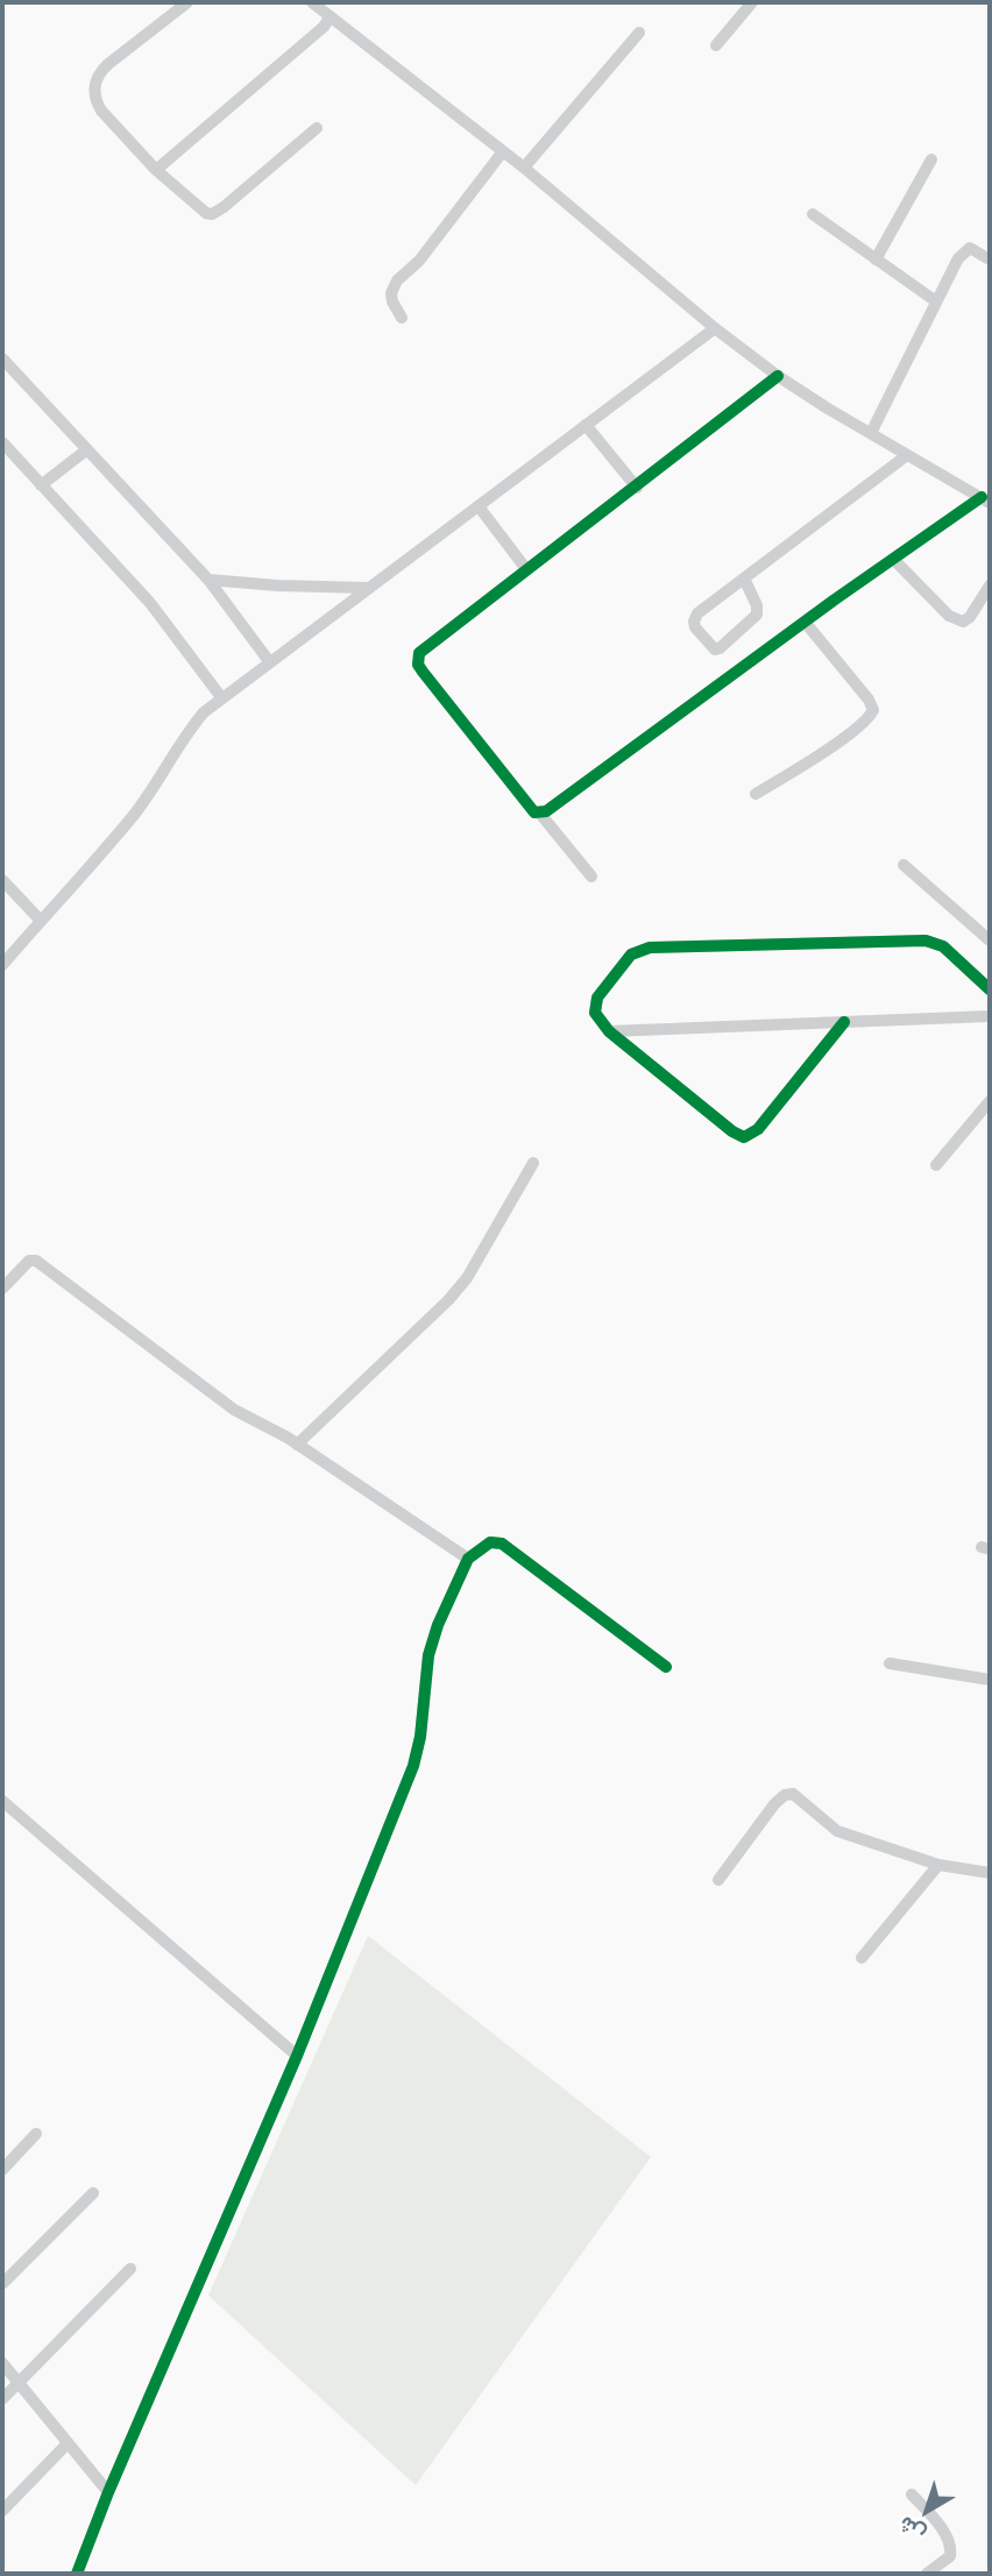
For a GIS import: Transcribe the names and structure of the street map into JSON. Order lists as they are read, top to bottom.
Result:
{
  "north": "bottom left"
}
